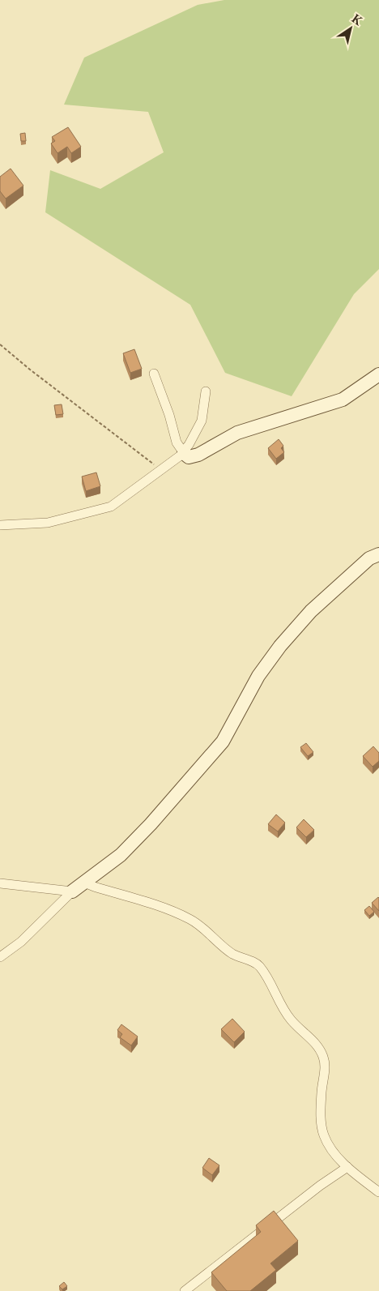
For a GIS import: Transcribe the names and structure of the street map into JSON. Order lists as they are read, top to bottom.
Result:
{
  "north": "top right"
}
